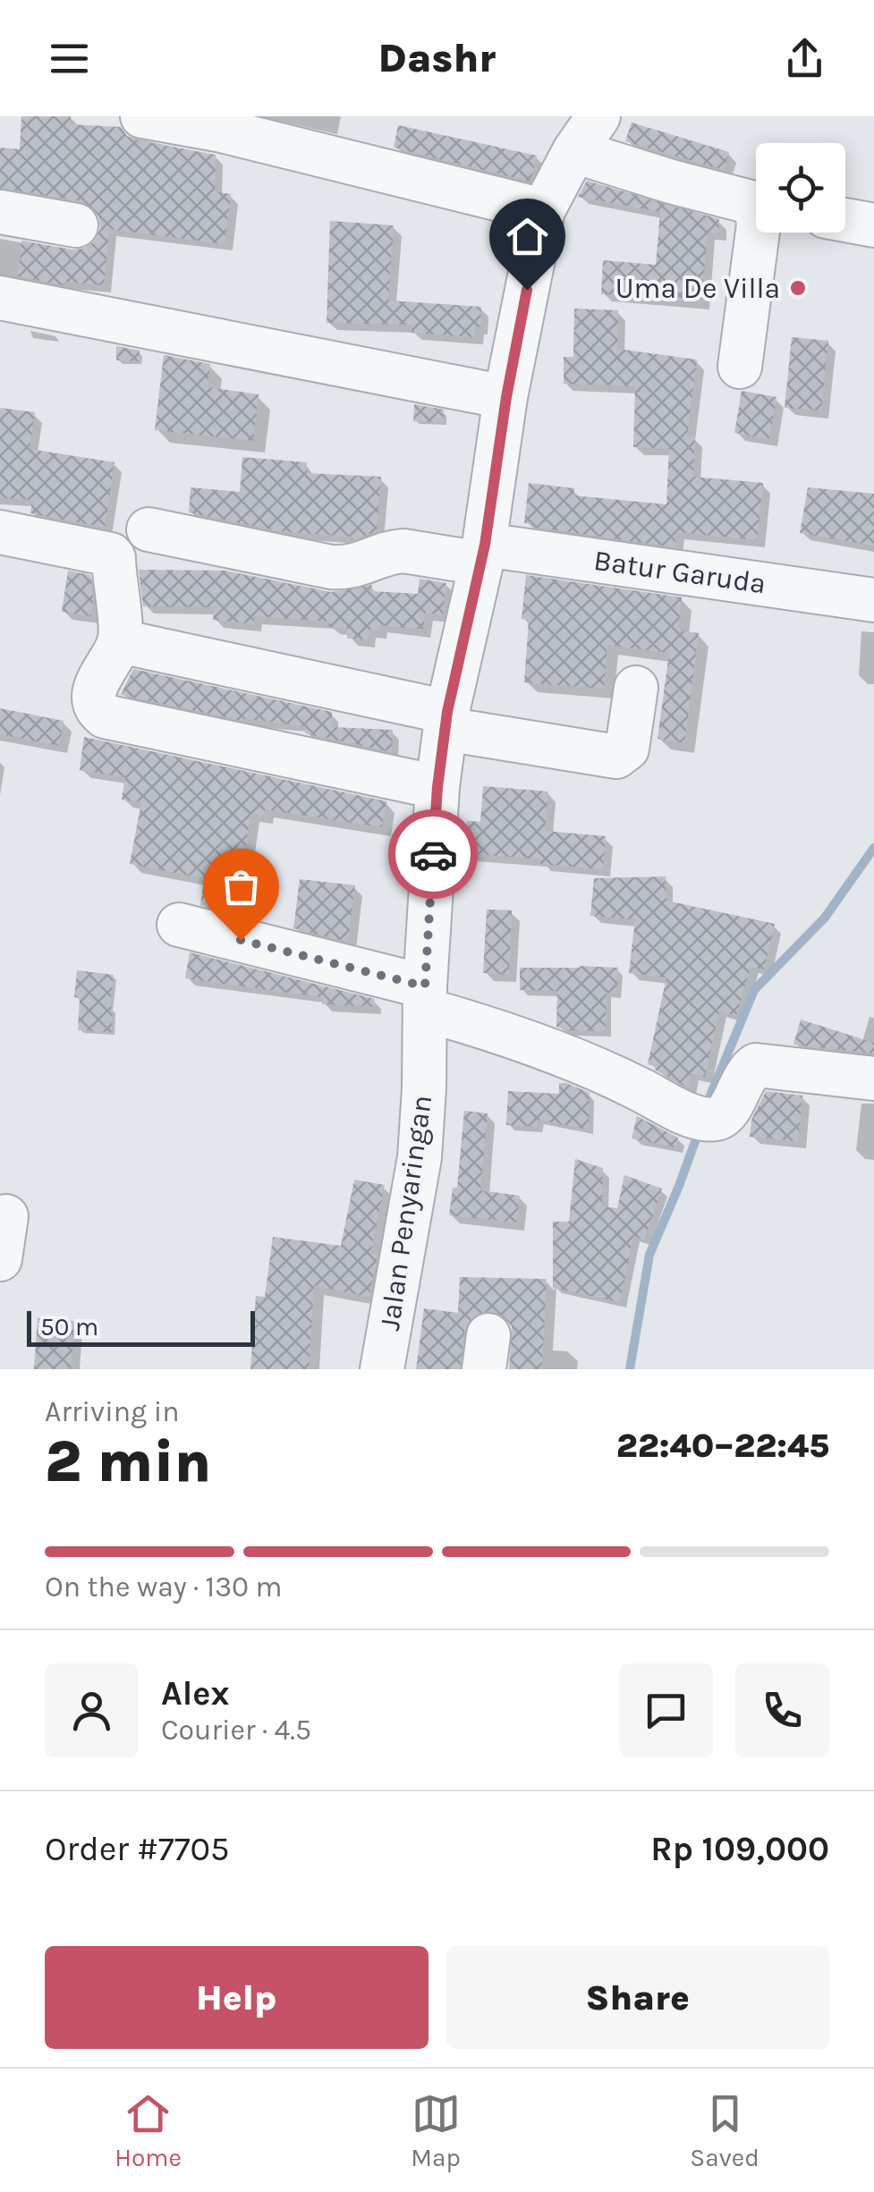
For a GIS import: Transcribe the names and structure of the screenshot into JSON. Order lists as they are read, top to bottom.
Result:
{
  "streets": {
    "street": ["Batur Garuda", "Jalan Penyaringan"]
  },
  "crossings": [
    ["Batur Garuda", "Jalan Penyaringan"]
  ],
  "places": ["Uma De Villa"],
  "scale_bar": "50 m",
  "page": {
    "header": "Dashr",
    "scale": "50 m",
    "heading": ["2 min", "Arriving in", "22:40–22:45"],
    "panel": [
      "Alex",
      "Courier · 4.5",
      "Order #7705",
      "Rp 109,000"
    ],
    "bar": "On the way · 130 m",
    "buttons": ["Help", "Share"],
    "tabs": ["Home", "Map", "Saved"]
  }
}
